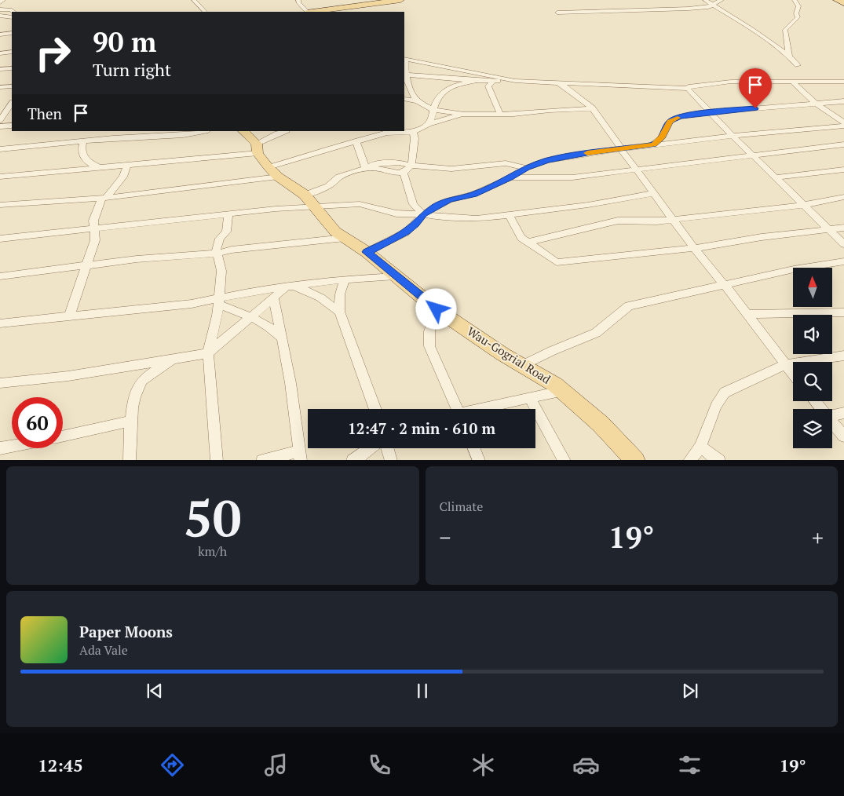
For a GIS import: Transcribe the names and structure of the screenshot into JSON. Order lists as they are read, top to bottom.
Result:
{
  "streets": {
    "main road": ["Wau-Gogrial Road"]
  },
  "north": "top",
  "page": {
    "turn": ["90 m", "Turn right"],
    "then": "Then",
    "limit": "60",
    "trip": "12:47 · 2 min · 610 m",
    "tile": [
      ["50", "km/h"],
      "Climate"
    ],
    "heat": ["−", "19°", "+"],
    "song": ["Paper Moons", "Ada Vale"],
    "tabs": ["12:45", "19°"]
  }
}
